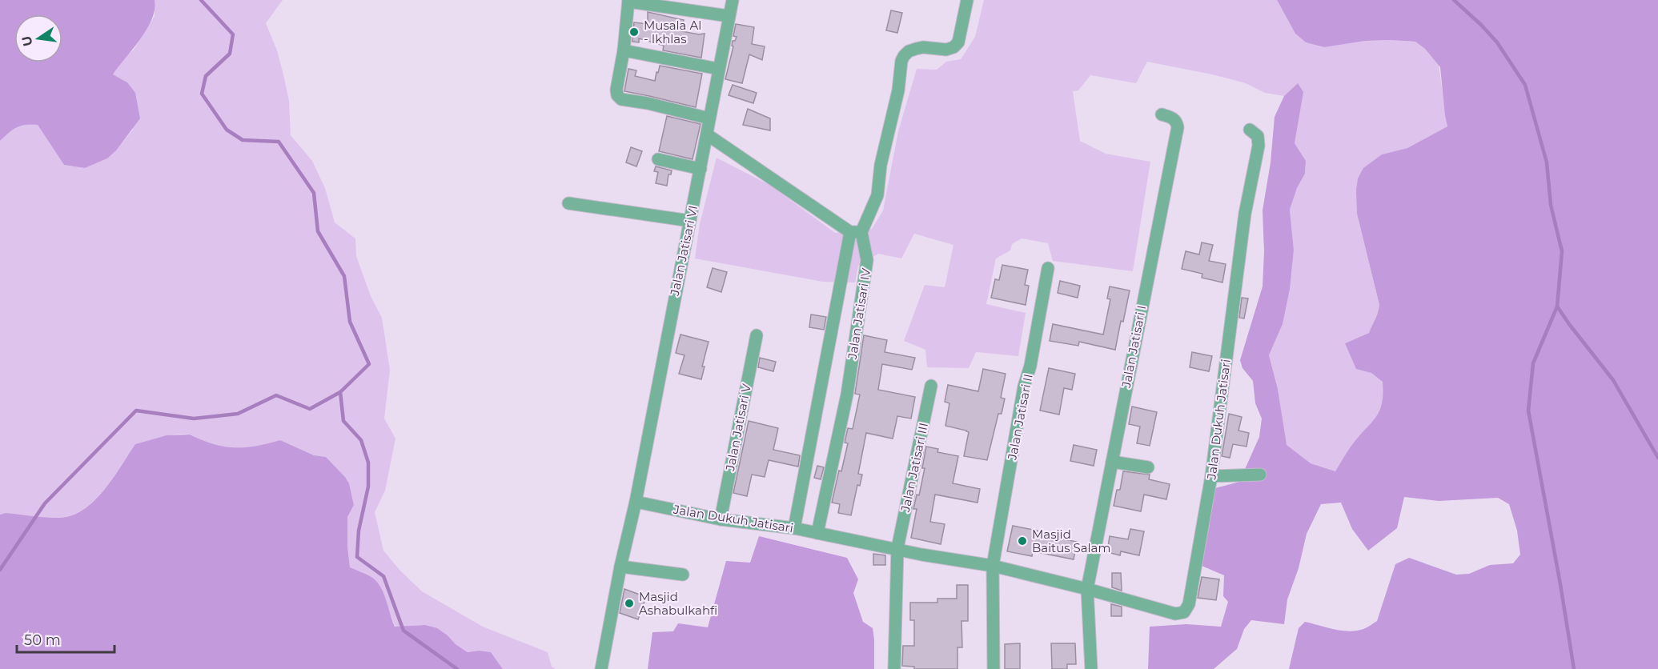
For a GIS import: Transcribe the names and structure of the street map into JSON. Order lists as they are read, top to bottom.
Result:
{
  "streets": {
    "street": [
      "Jalan Jatisari VI",
      "Jalan Jatisari IV",
      "Jalan Jatisari I",
      "Jalan Jatisari II",
      "Jalan Dukuh Jatisari",
      "Jalan Jatisari V",
      "Jalan Jatisari III"
    ]
  },
  "crossings": [
    ["Jalan Jatisari VI", "Jalan Dukuh Jatisari"],
    ["Jalan Jatisari IV", "Jalan Dukuh Jatisari"],
    ["Jalan Jatisari I", "Jalan Dukuh Jatisari"],
    ["Jalan Jatisari II", "Jalan Dukuh Jatisari"],
    ["Jalan Dukuh Jatisari", "Jalan Jatisari V"],
    ["Jalan Dukuh Jatisari", "Jalan Jatisari III"]
  ],
  "places": ["Musala Al - Ikhlas", "Masjid Baitus Salam", "Masjid Ashabulkahfi"],
  "scale_bar": "50 m",
  "north": "left"
}
